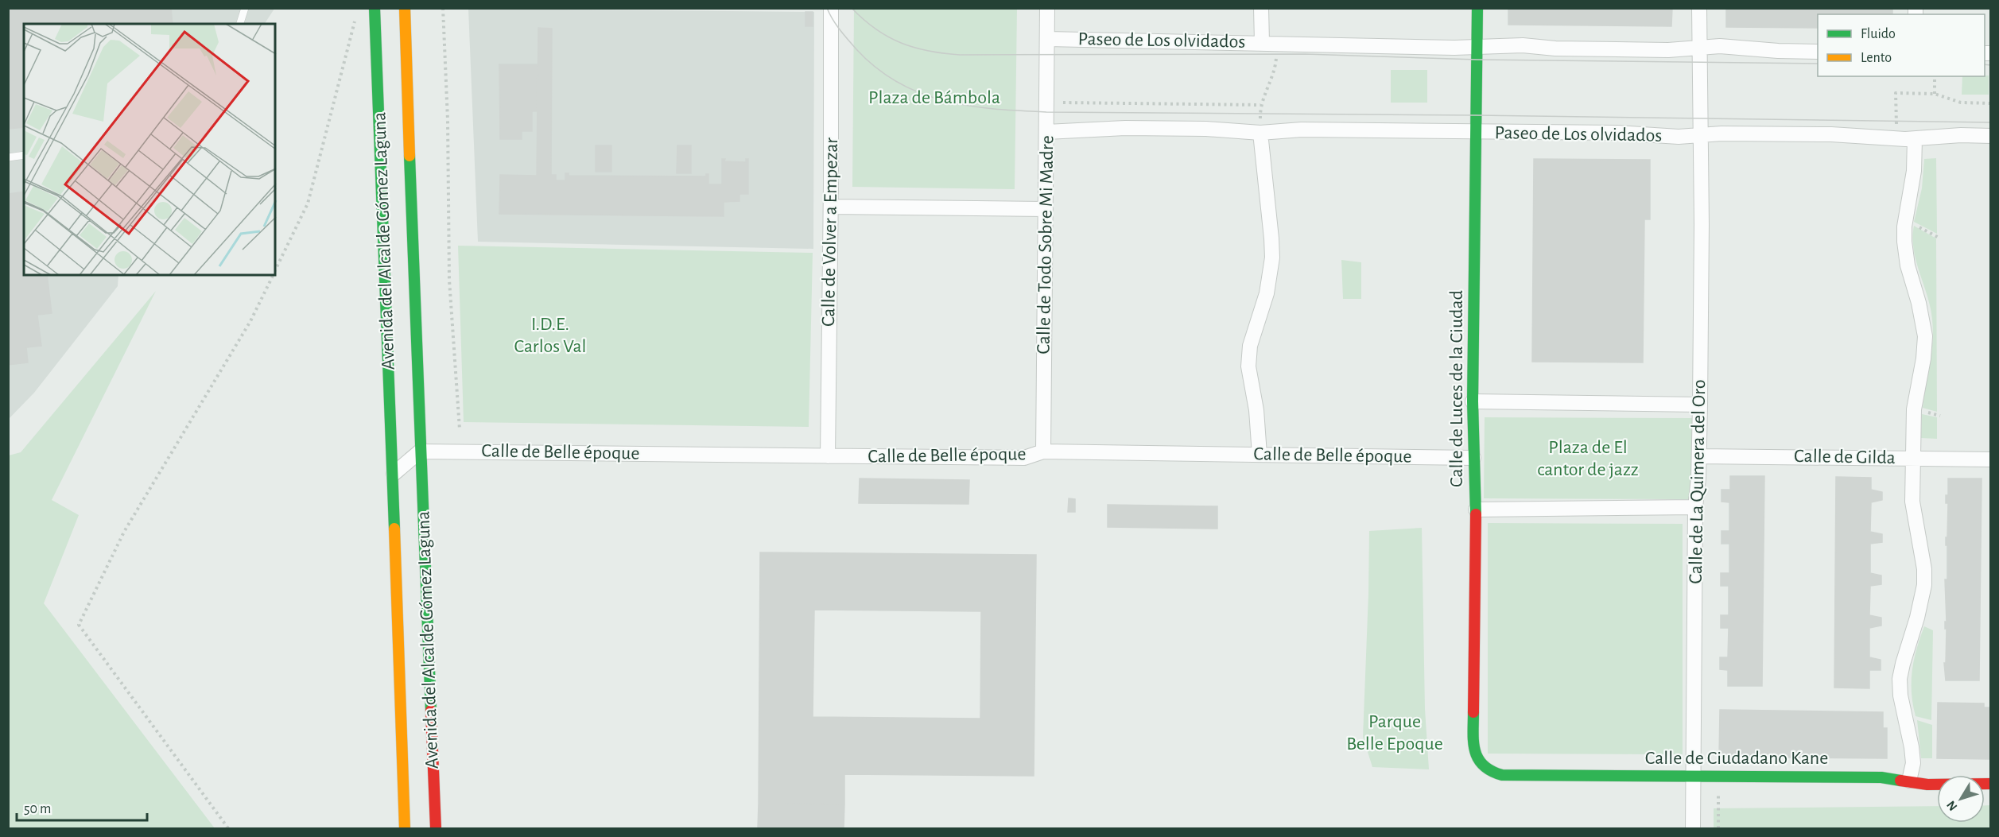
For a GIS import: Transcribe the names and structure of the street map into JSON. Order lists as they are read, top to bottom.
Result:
{
  "streets": {
    "main road": ["Avenida del Alcalde Gómez Laguna", "Calle de Luces de la Ciudad", "Calle de Ciudadano Kane"],
    "street": [
      "Paseo de Los olvidados",
      "Calle de Volver a Empezar",
      "Calle de Todo Sobre Mi Madre",
      "Calle de Belle époque",
      "Calle de Gilda",
      "Calle de La Quimera del Oro"
    ]
  },
  "crossings": [
    ["Paseo de Los olvidados", "Calle de Todo Sobre Mi Madre"],
    ["Paseo de Los olvidados", "Calle de Luces de la Ciudad"],
    ["Paseo de Los olvidados", "Calle de La Quimera del Oro"],
    ["Calle de Volver a Empezar", "Calle de Belle époque"],
    ["Avenida del Alcalde Gómez Laguna", "Calle de Belle époque"],
    ["Calle de Todo Sobre Mi Madre", "Calle de Belle époque"],
    ["Calle de Luces de la Ciudad", "Calle de Belle époque"],
    ["Calle de Luces de la Ciudad", "Calle de Ciudadano Kane"],
    ["Calle de Gilda", "Calle de La Quimera del Oro"],
    ["Calle de La Quimera del Oro", "Calle de Ciudadano Kane"]
  ],
  "parks": [
    "Plaza de Bámbola",
    "I.D.E. Carlos Val",
    "Plaza de El cantor de jazz",
    "Parque Belle Epoque"
  ],
  "legend": ["Fluido", "Lento"],
  "scale_bar": "50 m",
  "north": "bottom left"
}
